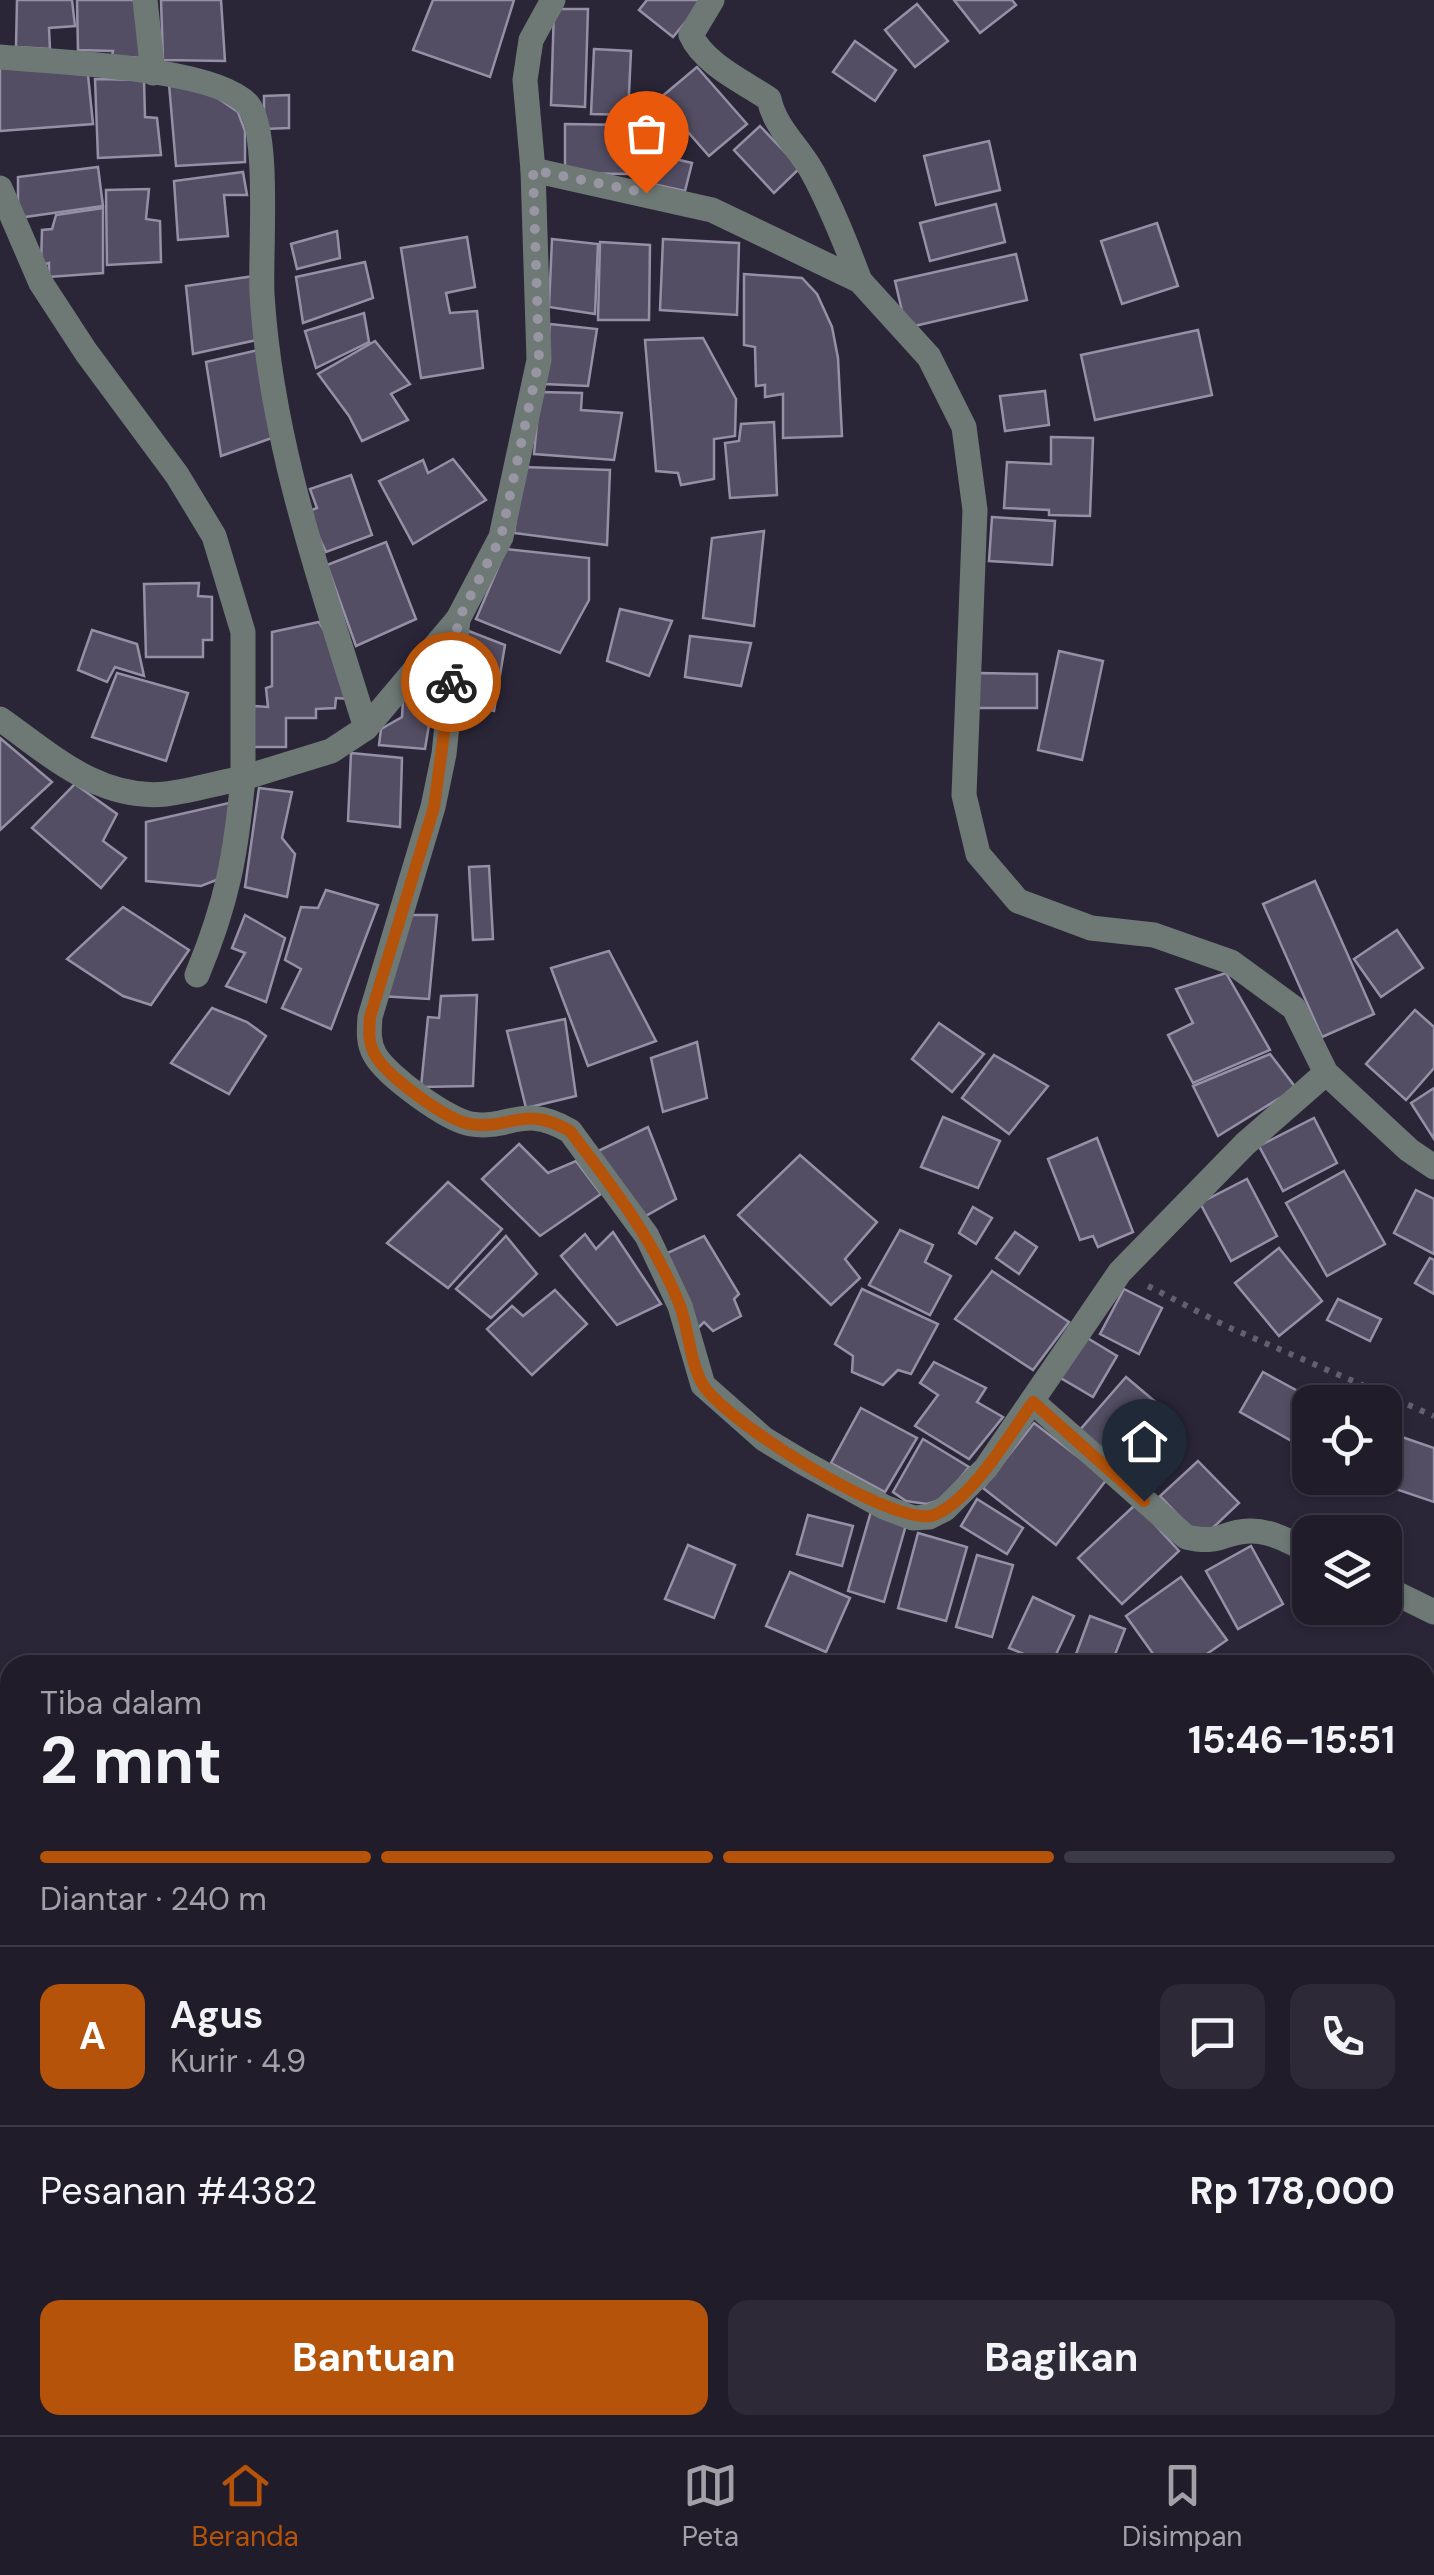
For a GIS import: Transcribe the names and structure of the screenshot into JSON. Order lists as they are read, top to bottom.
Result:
{
  "page": {
    "heading": ["2 mnt", "Tiba dalam", "15:46–15:51"],
    "panel": [
      "Agus",
      "Kurir · 4.9",
      "Pesanan #4382",
      "Rp 178,000"
    ],
    "bar": "Diantar · 240 m",
    "round": "A",
    "buttons": ["Bantuan", "Bagikan"],
    "tabs": ["Beranda", "Peta", "Disimpan"]
  }
}
